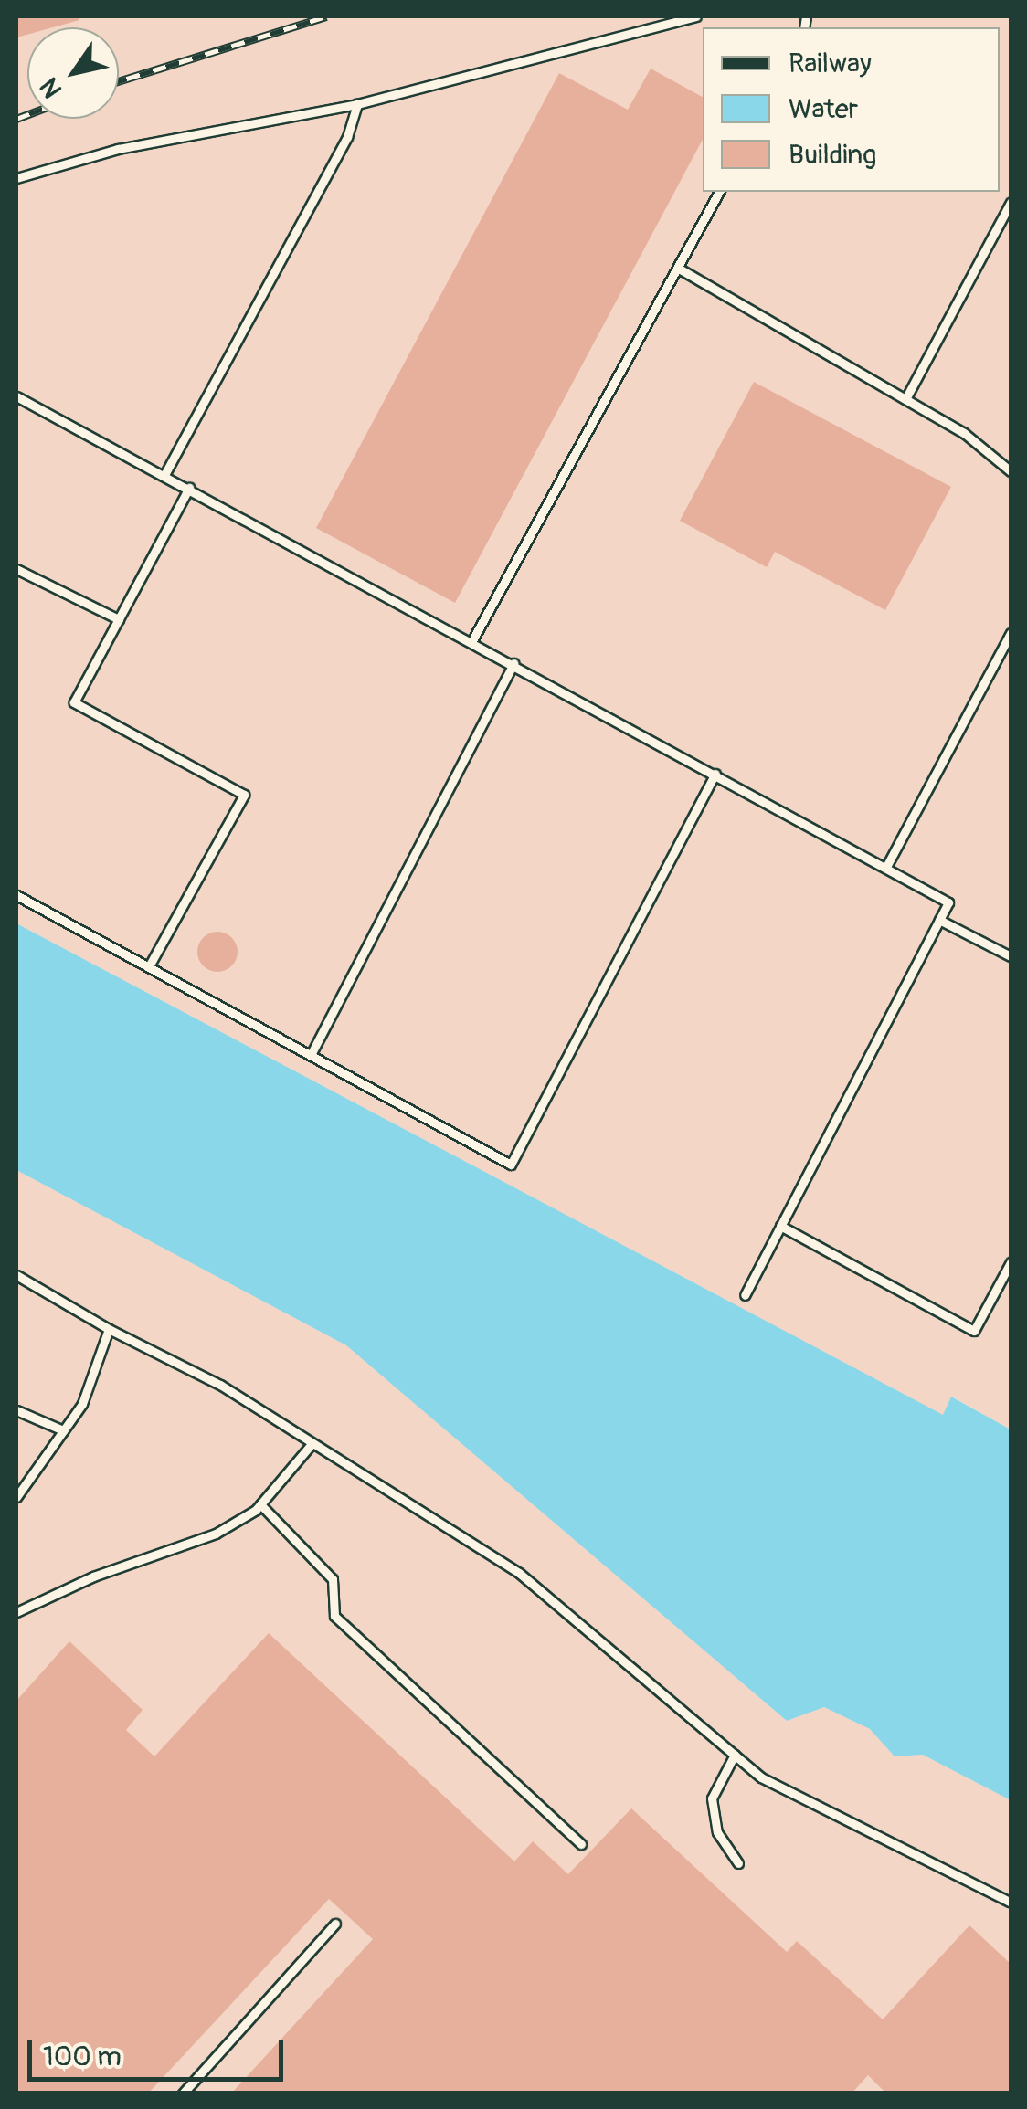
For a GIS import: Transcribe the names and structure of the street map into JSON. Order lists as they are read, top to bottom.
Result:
{
  "legend": ["Railway", "Water", "Building"],
  "scale_bar": "100 m",
  "north": "bottom left"
}
